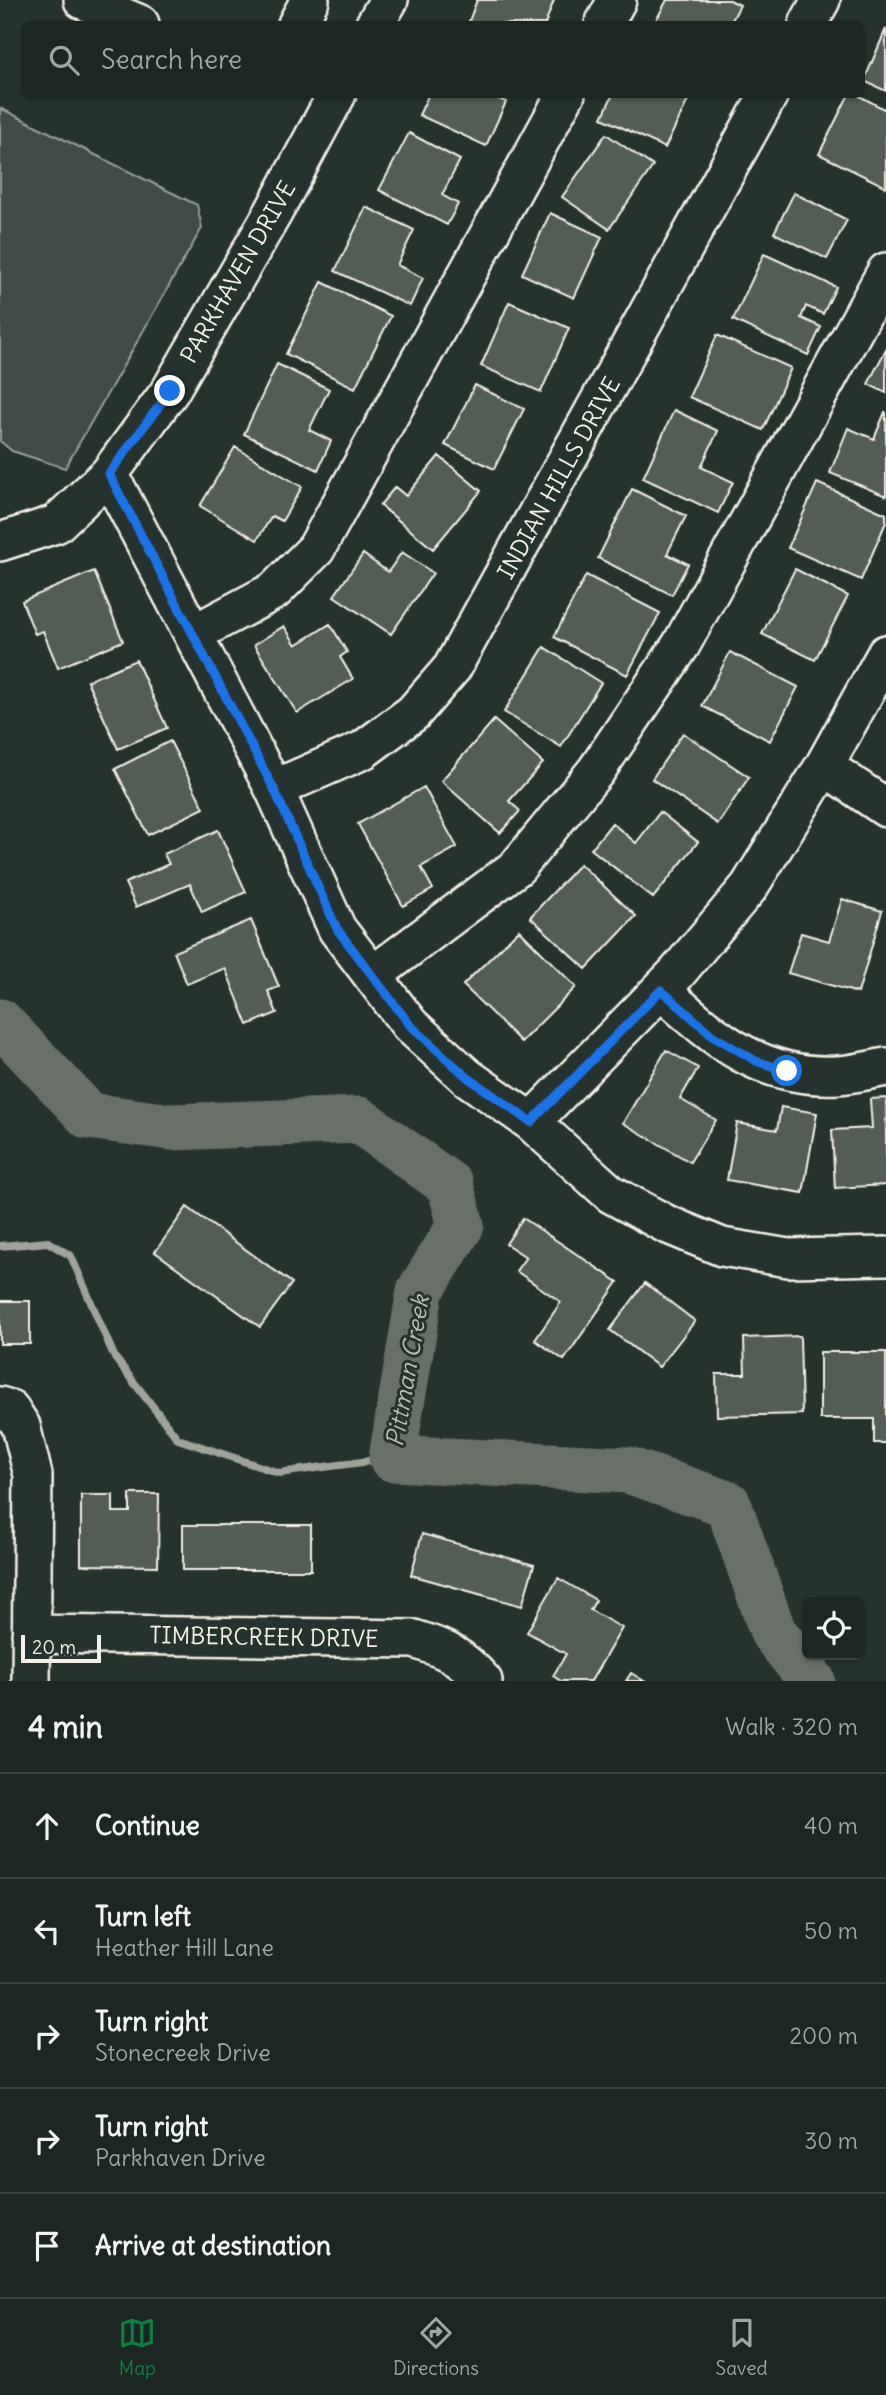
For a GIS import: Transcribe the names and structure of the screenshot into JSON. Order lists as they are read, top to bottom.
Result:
{
  "streets": {
    "street": ["PARKHAVEN DRIVE", "INDIAN HILLS DRIVE", "TIMBERCREEK DRIVE"]
  },
  "water": ["Pittman Creek"],
  "scale_bar": "20 m",
  "page": {
    "search": "Search here",
    "scale": "20 m",
    "heading": ["4 min", "Walk · 320 m"],
    "list": [
      ["Continue", "40 m"],
      ["Turn left", "Heather Hill Lane", "50 m"],
      ["Turn right", "Stonecreek Drive", "200 m"],
      ["Turn right", "Parkhaven Drive", "30 m"],
      "Arrive at destination"
    ],
    "nav": ["Map", "Directions", "Saved"]
  }
}
